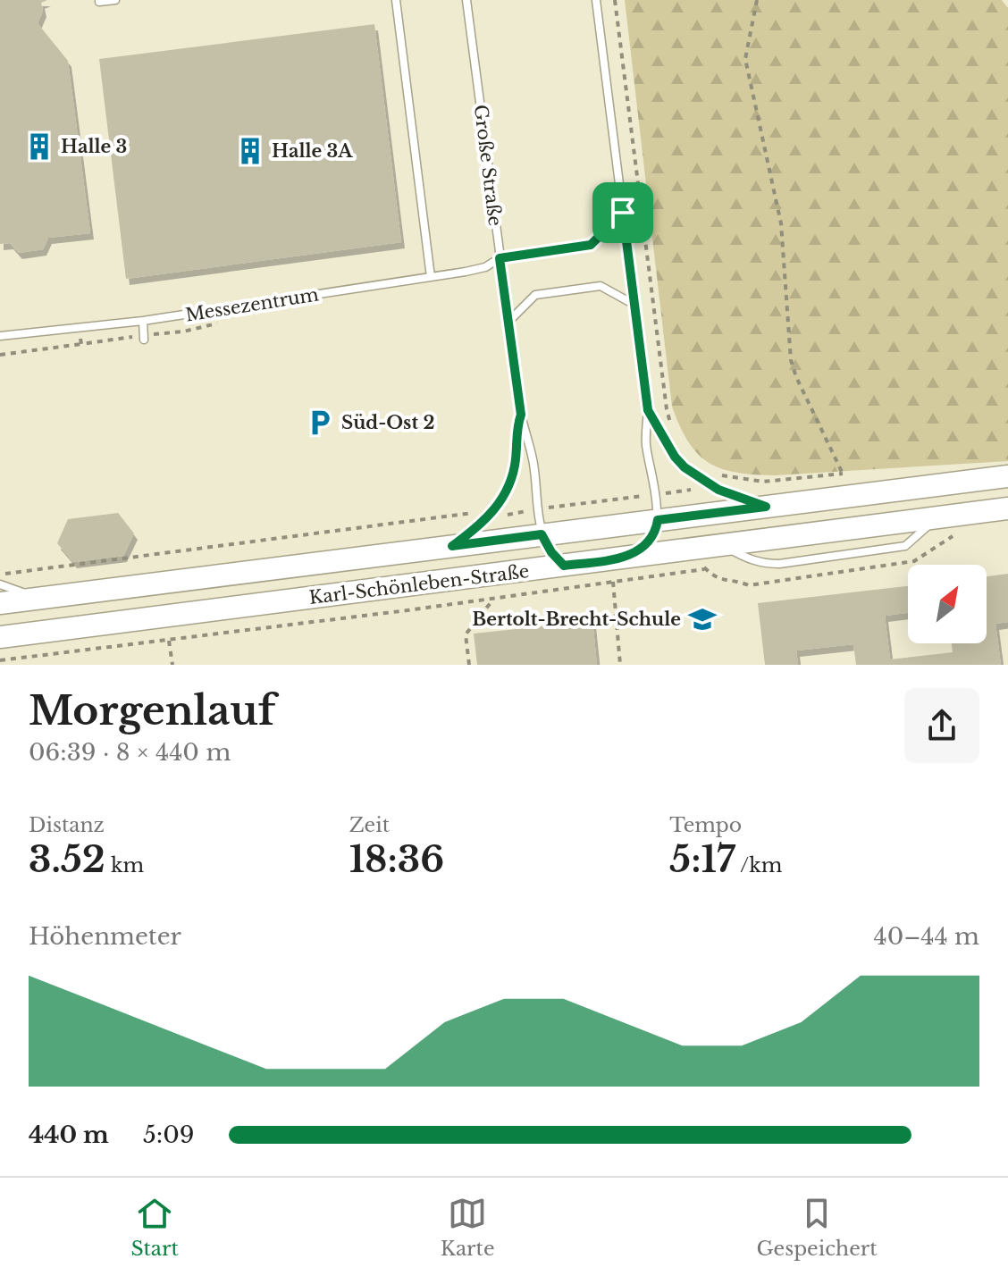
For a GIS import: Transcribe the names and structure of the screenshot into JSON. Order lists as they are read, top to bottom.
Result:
{
  "streets": {
    "main road": ["Karl-Schönleben-Straße"],
    "lane": ["Große Straße", "Messezentrum"]
  },
  "crossings": [
    ["Große Straße", "Messezentrum"],
    ["Große Straße", "Karl-Schönleben-Straße"]
  ],
  "places": {
    "building": ["Halle 3", "Halle 3A"],
    "parking": ["Süd-Ost 2"],
    "school or university": ["Bertolt-Brecht-Schule"]
  },
  "north": "top right",
  "page": {
    "heading": ["Morgenlauf", "06:39 · 8 × 440 m"],
    "stats": [
      ["Distanz", "3.52 km"],
      ["Zeit", "18:36"],
      ["Tempo", "5:17 /km"]
    ],
    "chart": ["Höhenmeter", "40–44 m"],
    "list": [
      {
        "name": "440 m",
        "note": "5:09"
      }
    ],
    "tabs": ["Start", "Karte", "Gespeichert"]
  }
}
